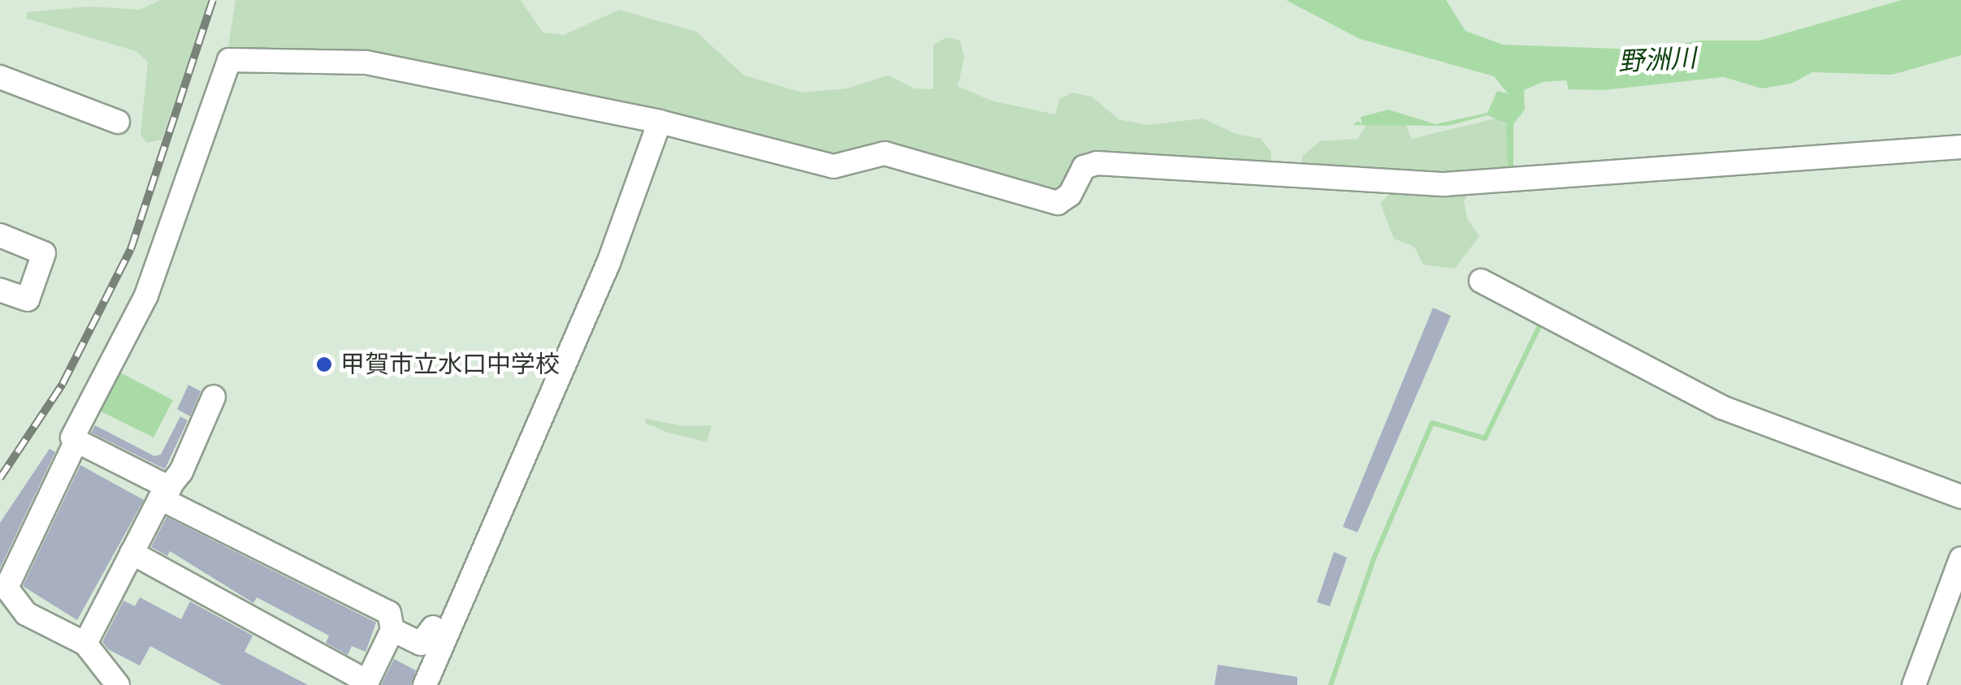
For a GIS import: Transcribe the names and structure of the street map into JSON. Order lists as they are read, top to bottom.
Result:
{
  "water": ["野洲川"],
  "places": ["甲賀市立水口中学校"]
}
